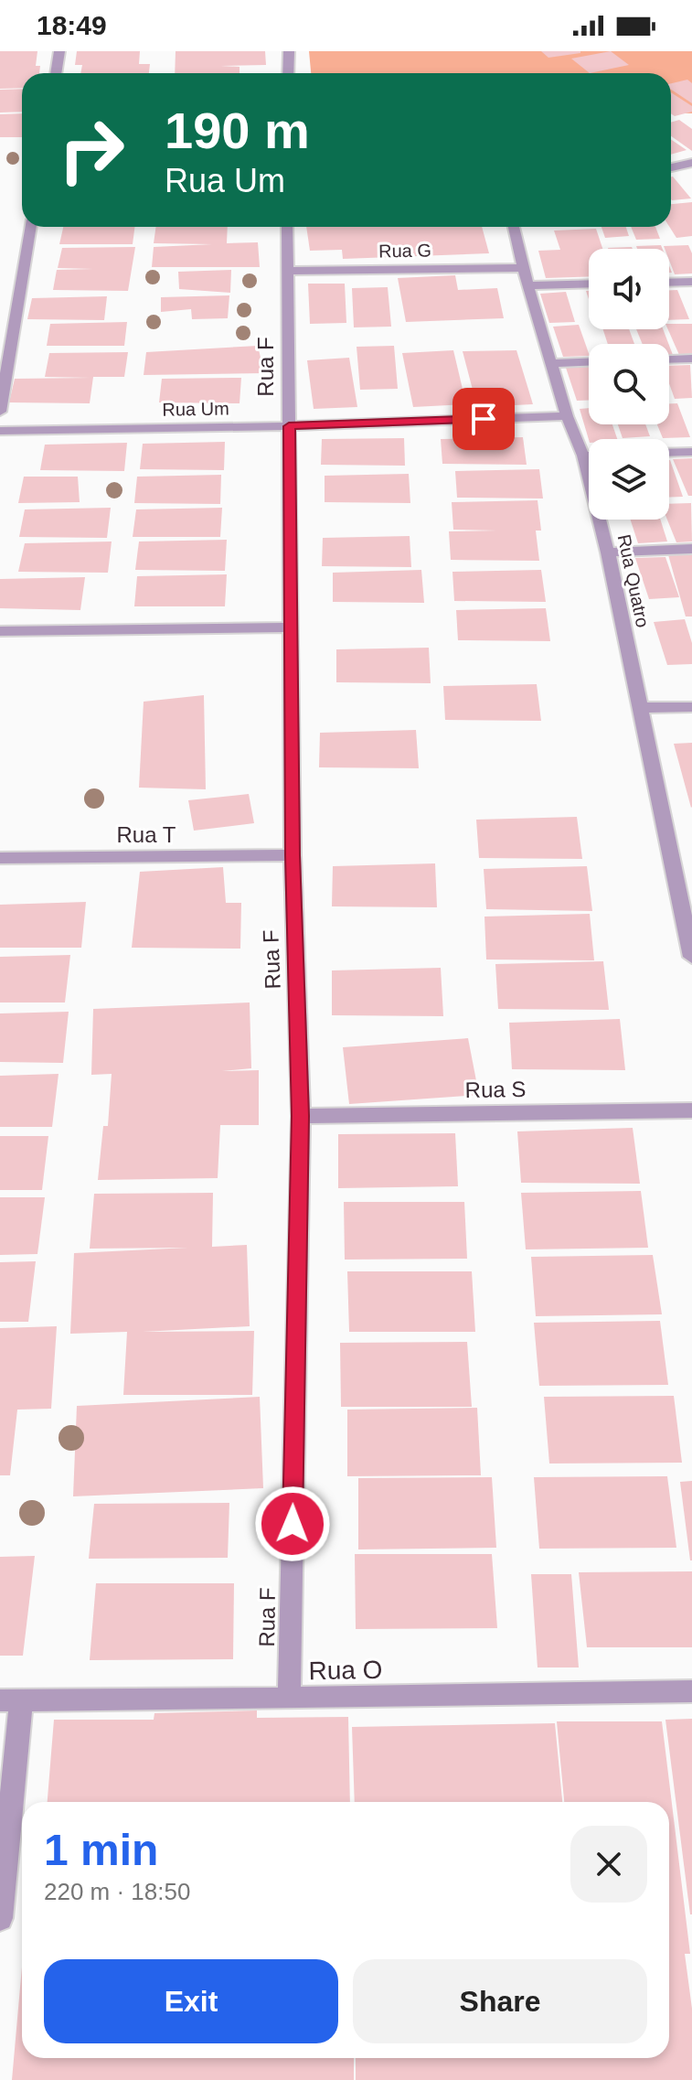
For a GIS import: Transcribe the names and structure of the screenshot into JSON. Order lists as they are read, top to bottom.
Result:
{
  "streets": {
    "street": [
      "Rua G",
      "Rua F",
      "Rua Um",
      "Rua Quatro",
      "Rua T",
      "Rua S",
      "Rua O"
    ]
  },
  "crossings": [
    ["Rua G", "Rua F"],
    ["Rua G", "Rua Quatro"],
    ["Rua F", "Rua Um"],
    ["Rua F", "Rua T"],
    ["Rua F", "Rua S"],
    ["Rua F", "Rua O"],
    ["Rua Um", "Rua Quatro"]
  ],
  "page": {
    "status": "18:49",
    "turn": ["190 m", "Rua Um"],
    "heading": ["1 min", "220 m · 18:50"],
    "buttons": ["Exit", "Share"]
  }
}
